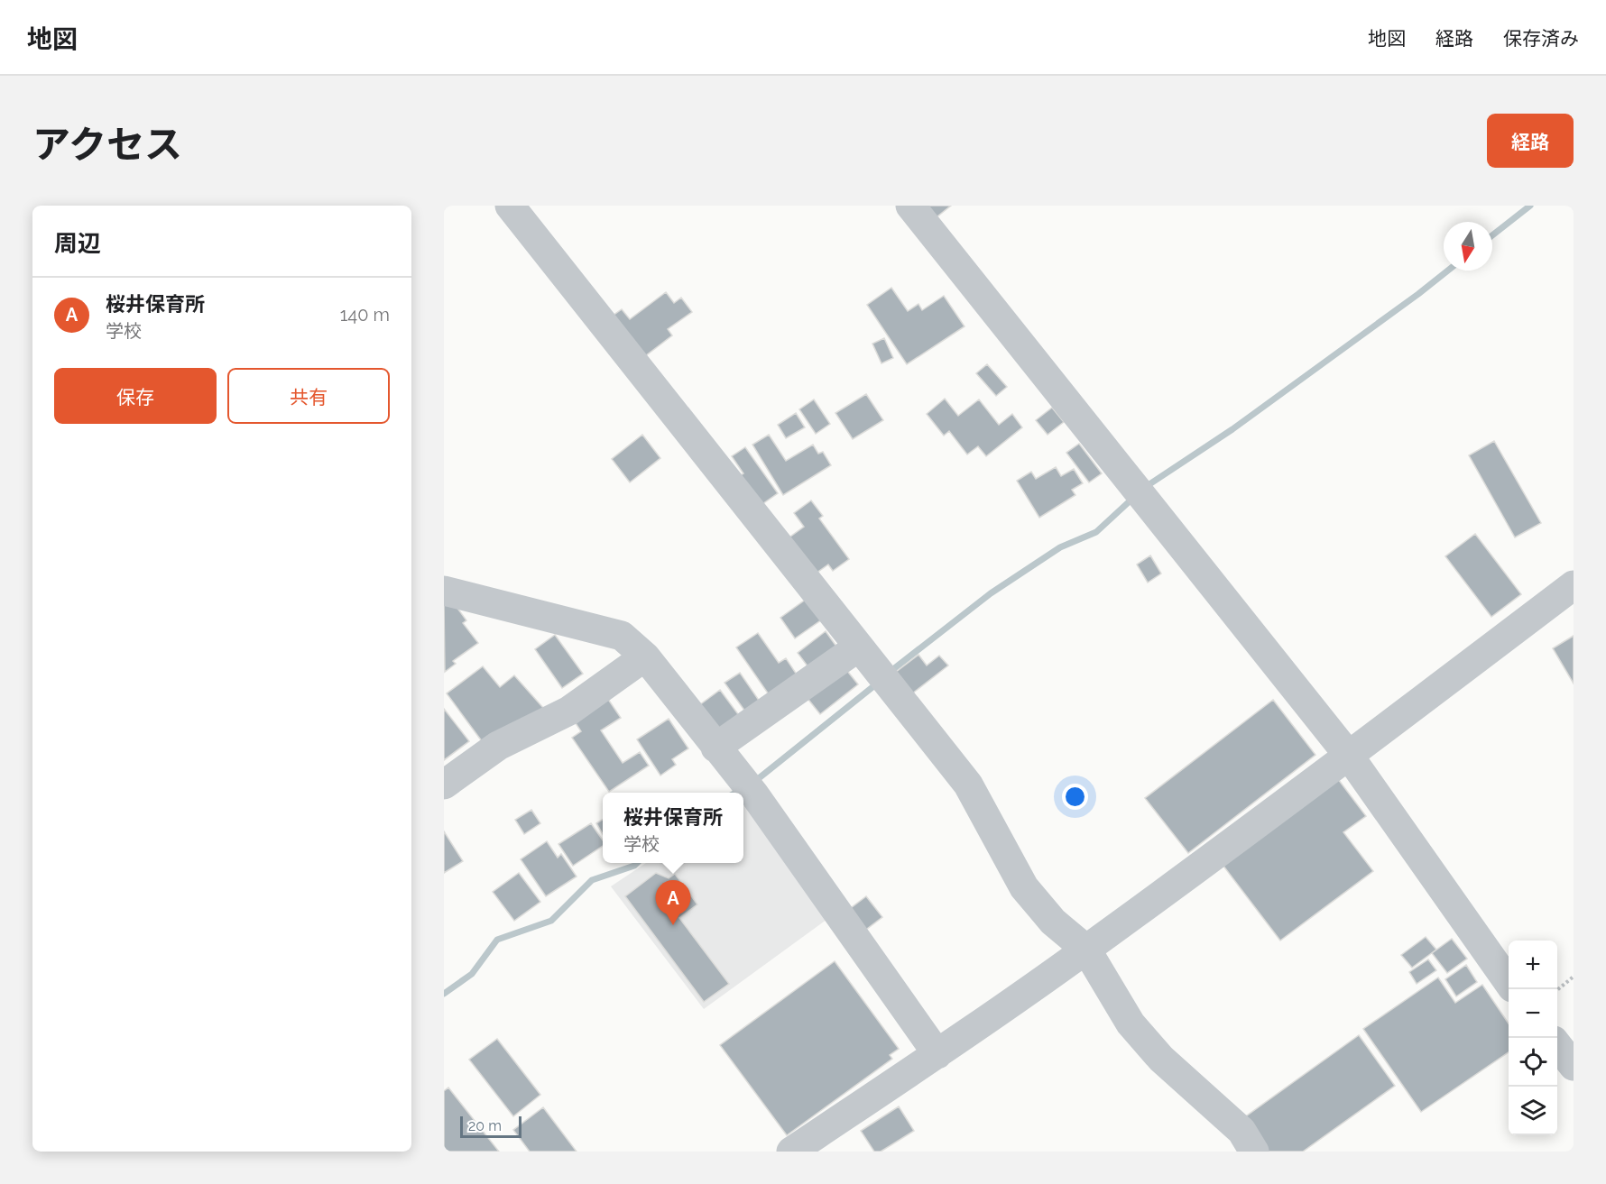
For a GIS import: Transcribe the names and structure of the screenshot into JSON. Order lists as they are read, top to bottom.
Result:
{
  "scale_bar": "20 m",
  "north": "bottom",
  "page": {
    "header": "地図",
    "nav": ["地図", "経路", "保存済み"],
    "title": "アクセス",
    "buttons": [
      "経路",
      ["保存", "共有"]
    ],
    "heading": "周辺",
    "list": [
      {
        "mark": "A",
        "name": "桜井保育所",
        "note": "学校",
        "value": "140 m"
      }
    ],
    "popup": ["桜井保育所", "学校"],
    "pins": "A",
    "map_buttons": ["+", "−"],
    "scale": "20 m"
  }
}
